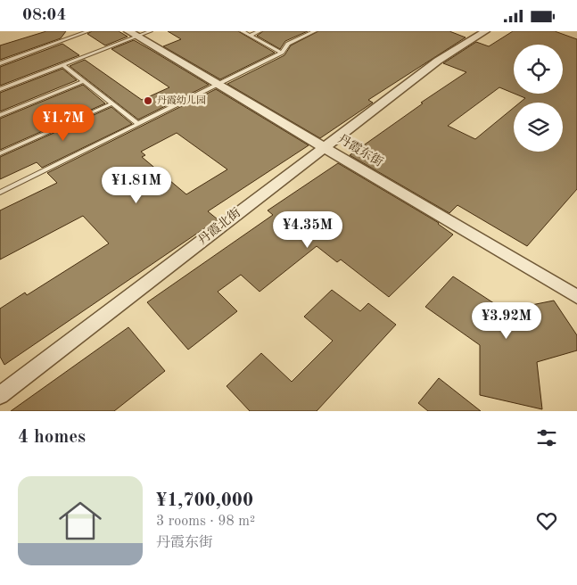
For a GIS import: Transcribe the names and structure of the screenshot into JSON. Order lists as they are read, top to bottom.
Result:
{
  "streets": {
    "street": ["丹霞东街", "丹霞北街"]
  },
  "crossings": [
    ["丹霞东街", "丹霞北街"]
  ],
  "places": ["丹霞幼儿园"],
  "page": {
    "status": "08:04",
    "price": [
      "¥1.7M",
      "¥1.81M",
      "¥4.35M",
      "¥3.92M"
    ],
    "heading": "4 homes",
    "list": [
      {
        "name": "¥1,700,000",
        "note": "3 rooms · 98 m² · 丹霞东街"
      }
    ]
  }
}
